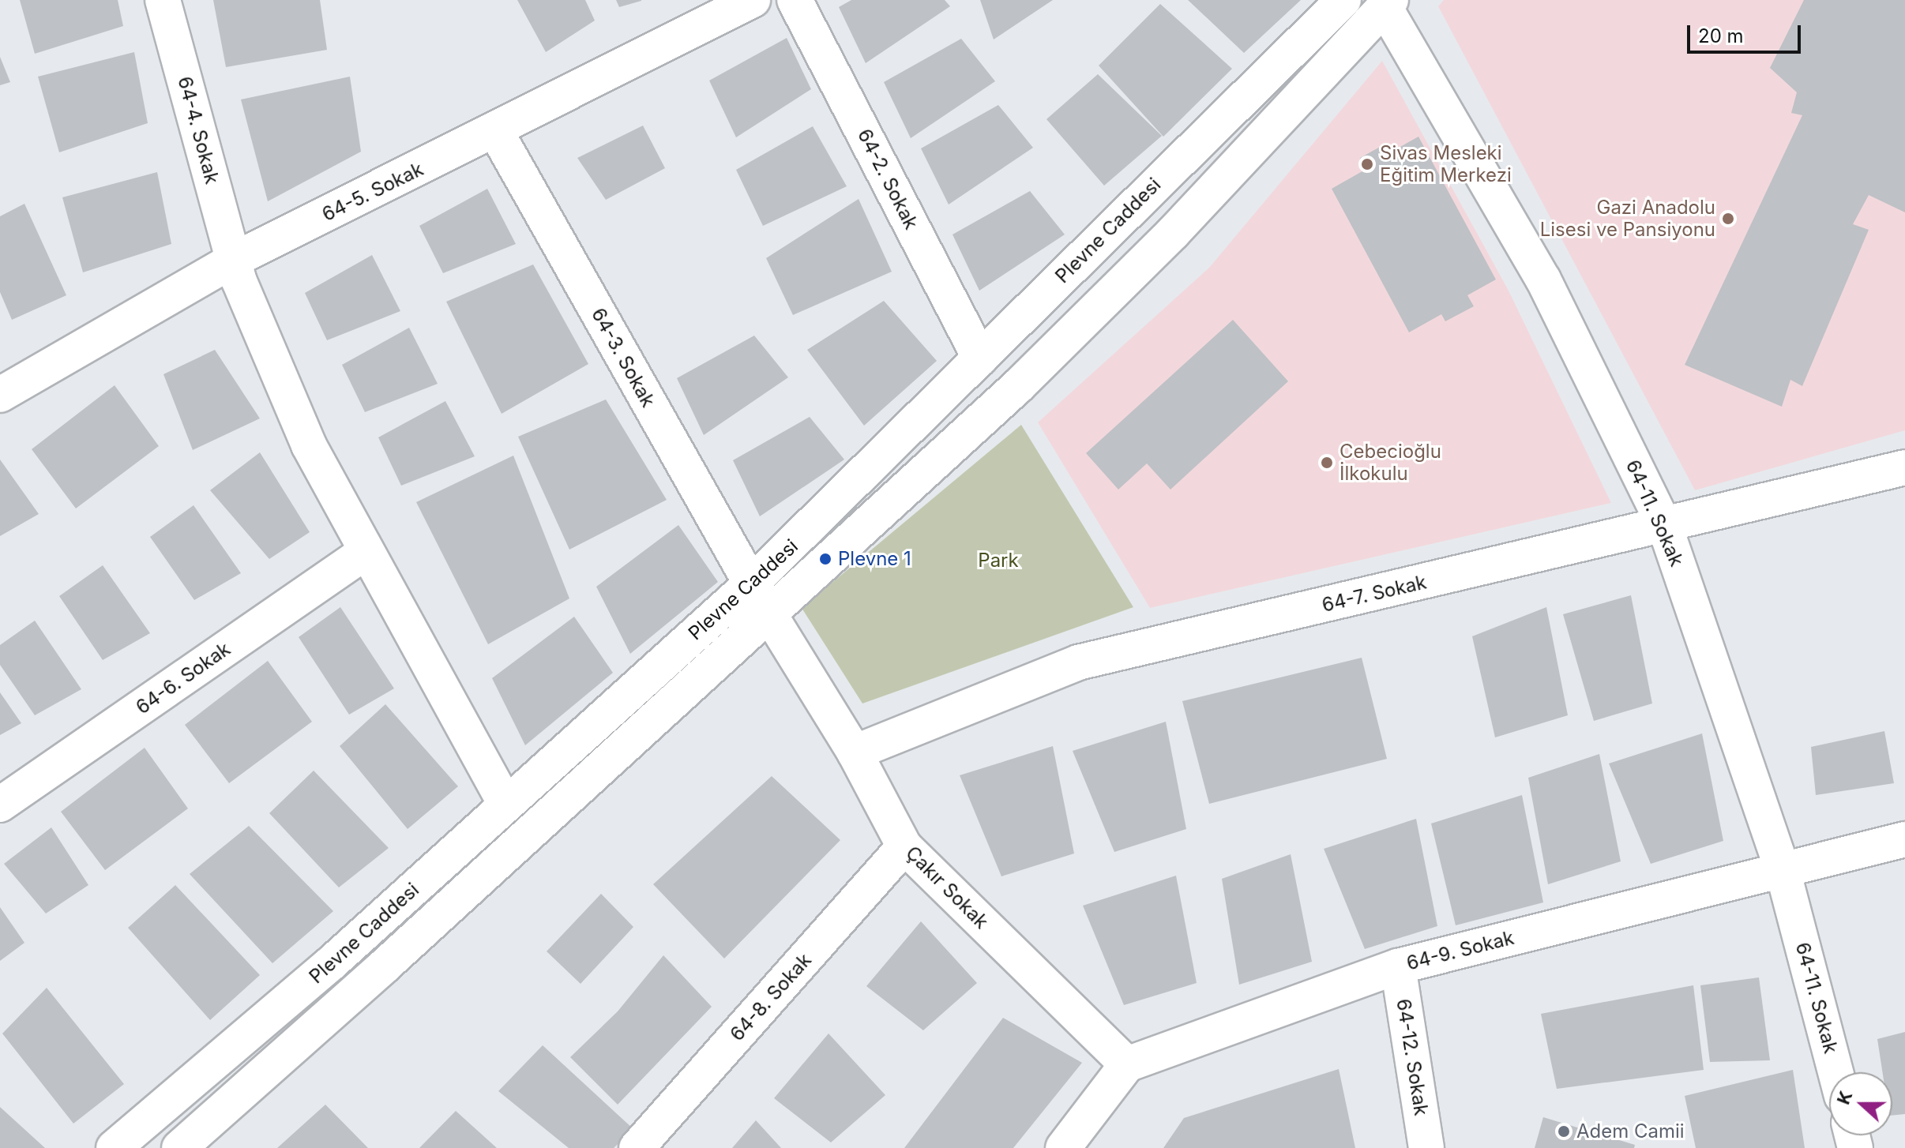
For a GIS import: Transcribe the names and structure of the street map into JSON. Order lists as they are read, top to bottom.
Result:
{
  "streets": {
    "street": [
      "64-4. Sokak",
      "64-2. Sokak",
      "64-5. Sokak",
      "Plevne Caddesi",
      "64-3. Sokak",
      "64-11. Sokak",
      "64-7. Sokak",
      "64-6. Sokak",
      "Çakır Sokak",
      "64-9. Sokak",
      "64-8. Sokak",
      "64-12. Sokak"
    ]
  },
  "crossings": [
    ["64-4. Sokak", "64-5. Sokak"],
    ["64-4. Sokak", "Plevne Caddesi"],
    ["64-4. Sokak", "64-6. Sokak"],
    ["64-2. Sokak", "Plevne Caddesi"],
    ["64-5. Sokak", "64-3. Sokak"],
    ["Plevne Caddesi", "64-3. Sokak"],
    ["Plevne Caddesi", "64-11. Sokak"],
    ["Plevne Caddesi", "Çakır Sokak"],
    ["64-11. Sokak", "64-7. Sokak"],
    ["64-11. Sokak", "64-9. Sokak"],
    ["64-7. Sokak", "Çakır Sokak"],
    ["Çakır Sokak", "64-9. Sokak"],
    ["Çakır Sokak", "64-8. Sokak"],
    ["64-9. Sokak", "64-12. Sokak"]
  ],
  "parks": ["Park"],
  "places": [
    "Sivas Mesleki Eğitim Merkezi",
    "Gazi Anadolu Lisesi ve Pansiyonu",
    "Cebecioğlu İlkokulu",
    "Plevne 1",
    "Adem Camii"
  ],
  "scale_bar": "20 m",
  "north": "left"
}
